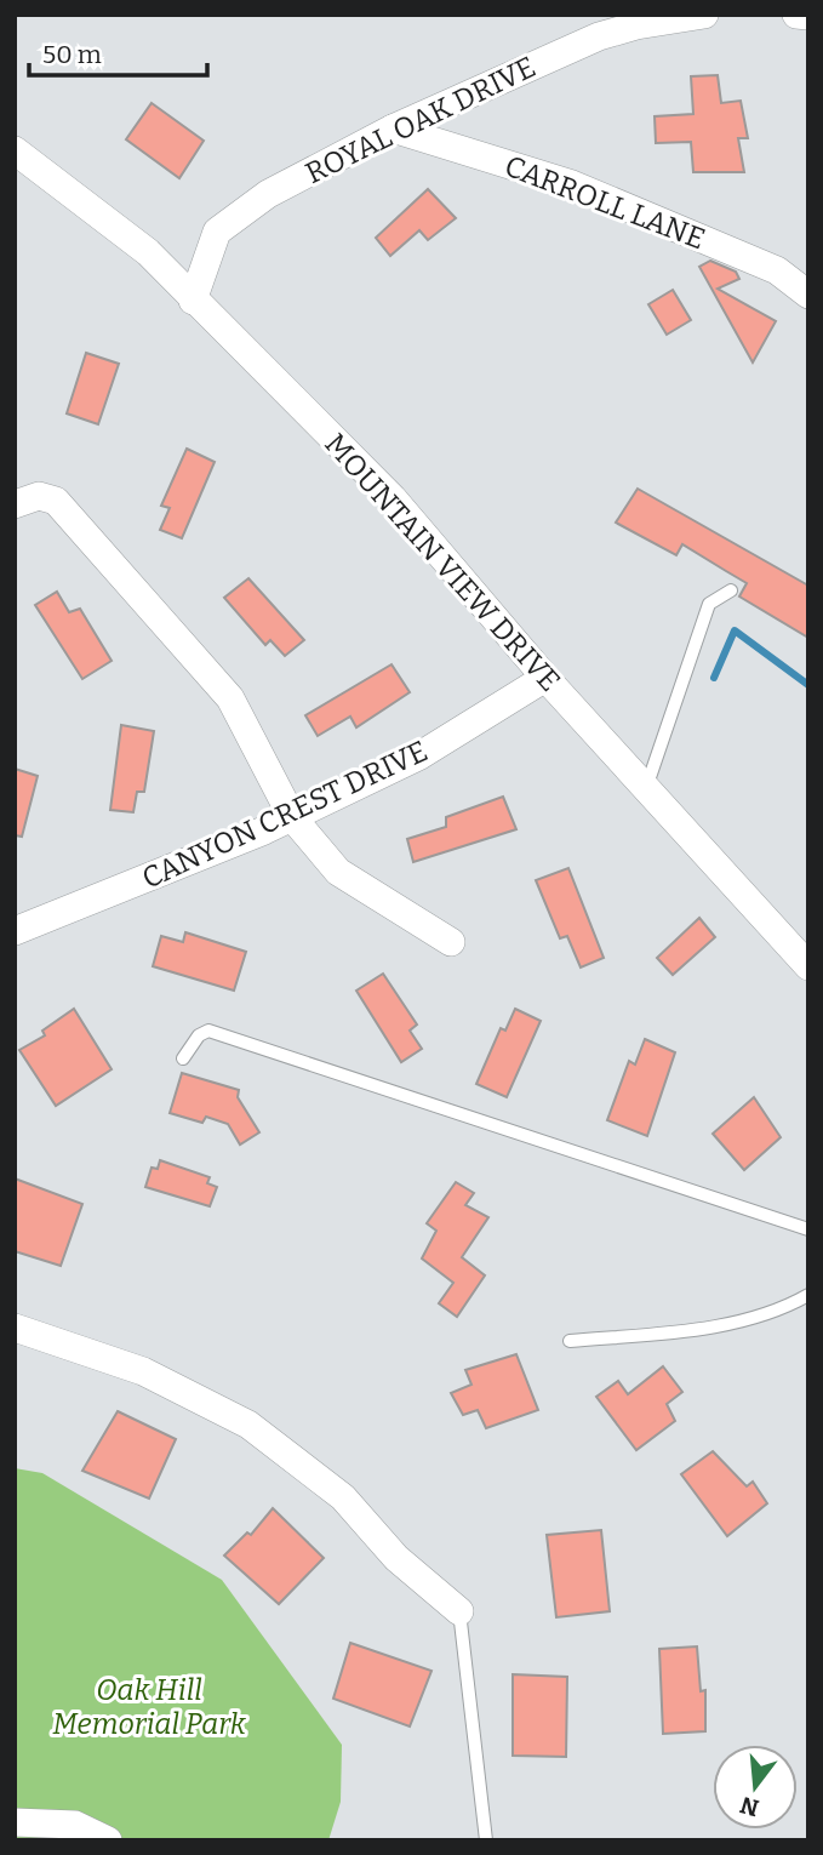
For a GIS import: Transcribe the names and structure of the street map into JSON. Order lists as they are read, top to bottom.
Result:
{
  "streets": {
    "street": [
      "ROYAL OAK DRIVE",
      "CARROLL LANE",
      "MOUNTAIN VIEW DRIVE",
      "CANYON CREST DRIVE"
    ]
  },
  "crossings": [
    ["ROYAL OAK DRIVE", "CARROLL LANE"],
    ["ROYAL OAK DRIVE", "MOUNTAIN VIEW DRIVE"],
    ["MOUNTAIN VIEW DRIVE", "CANYON CREST DRIVE"]
  ],
  "parks": ["Oak Hill Memorial Park"],
  "scale_bar": "50 m",
  "north": "bottom"
}
